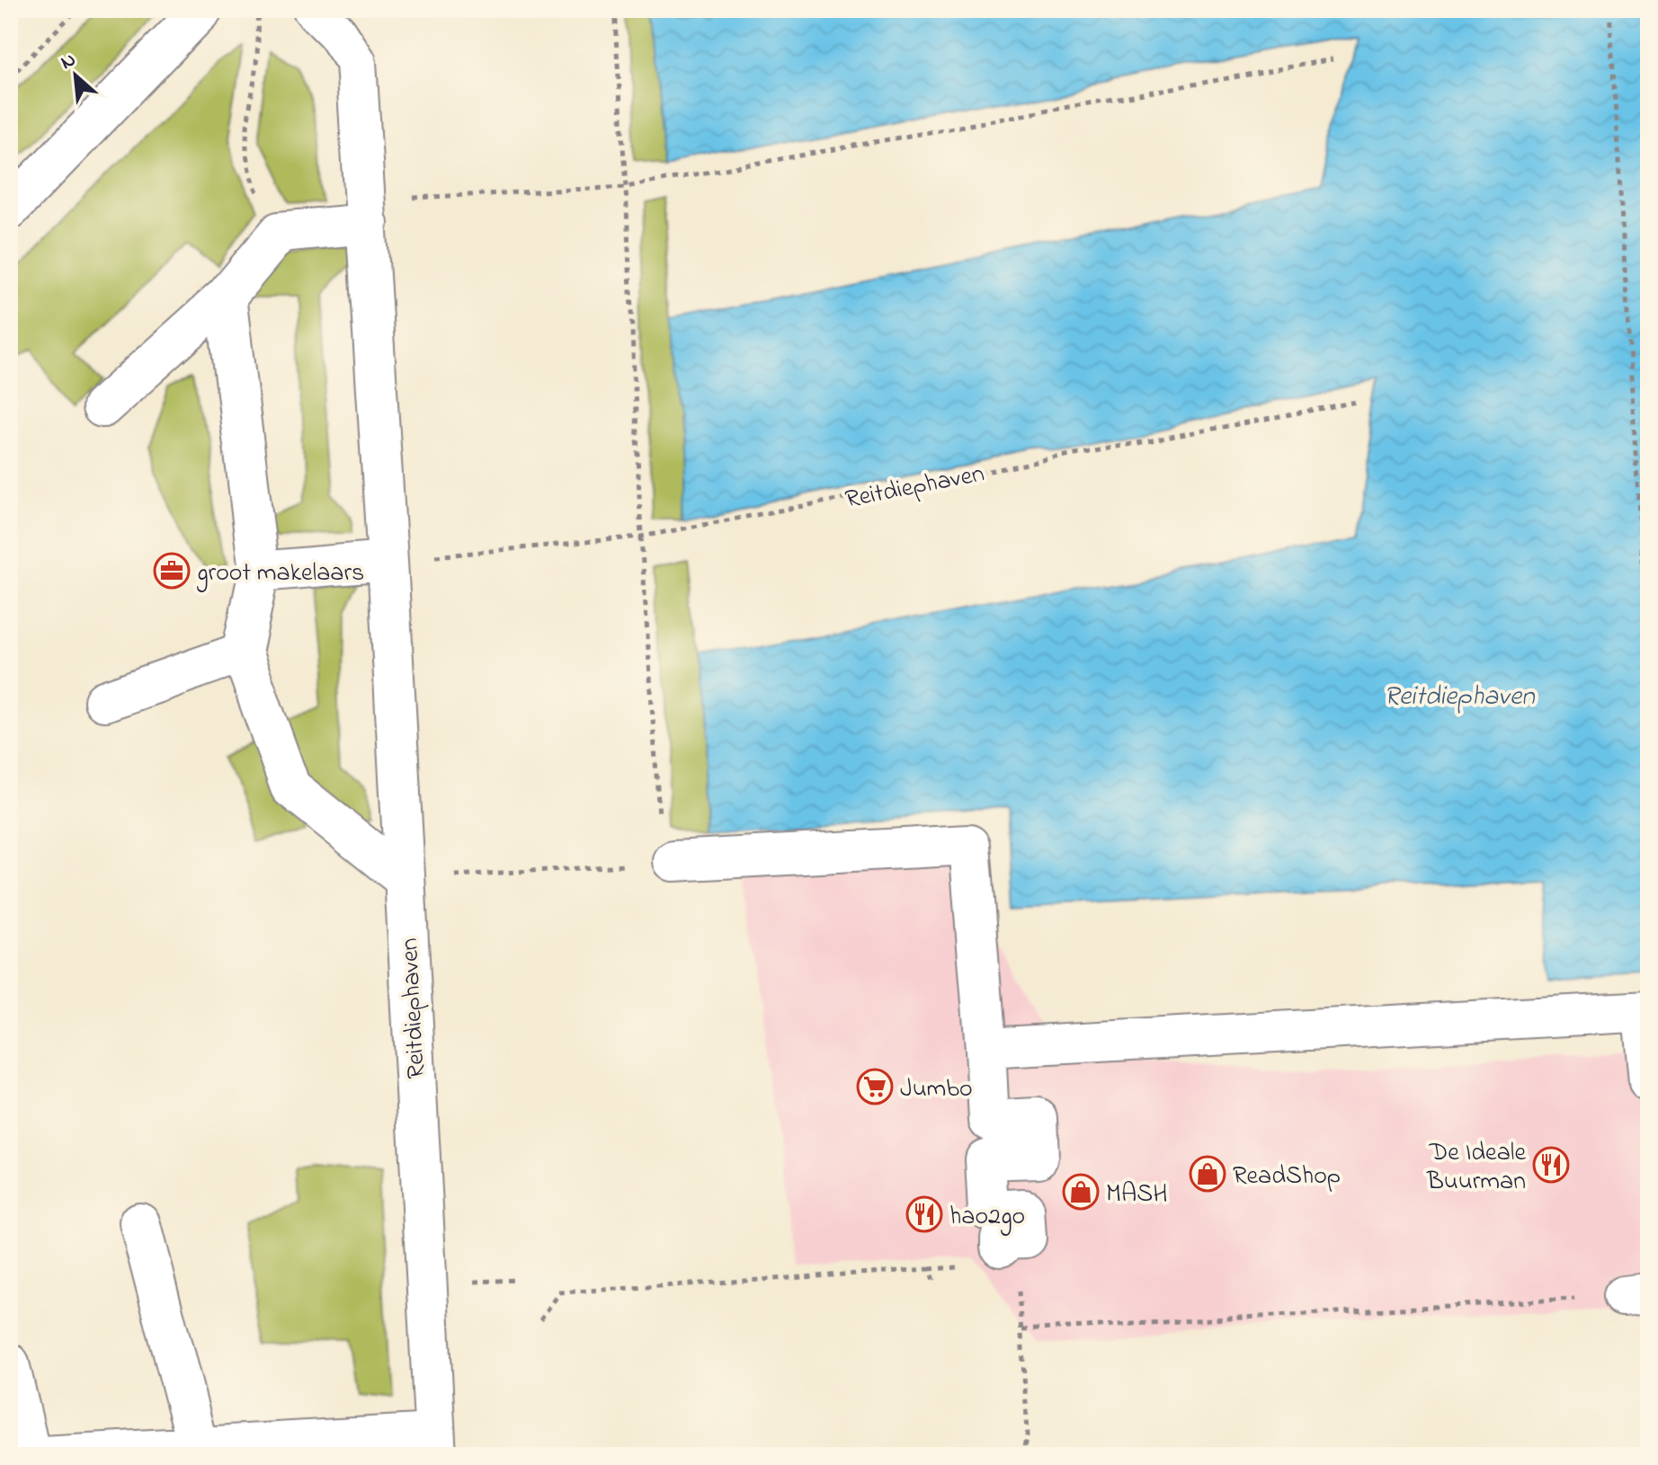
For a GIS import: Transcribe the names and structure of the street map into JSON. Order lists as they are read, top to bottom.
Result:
{
  "streets": {
    "street": ["Reitdiephaven"]
  },
  "water": ["Reitdiephaven"],
  "places": {
    "office": ["groot makelaars"],
    "supermarket": ["Jumbo"],
    "restaurant": ["De Ideale Buurman", "hao2go"],
    "shop": ["ReadShop", "MASH"]
  },
  "north": "top left"
}
